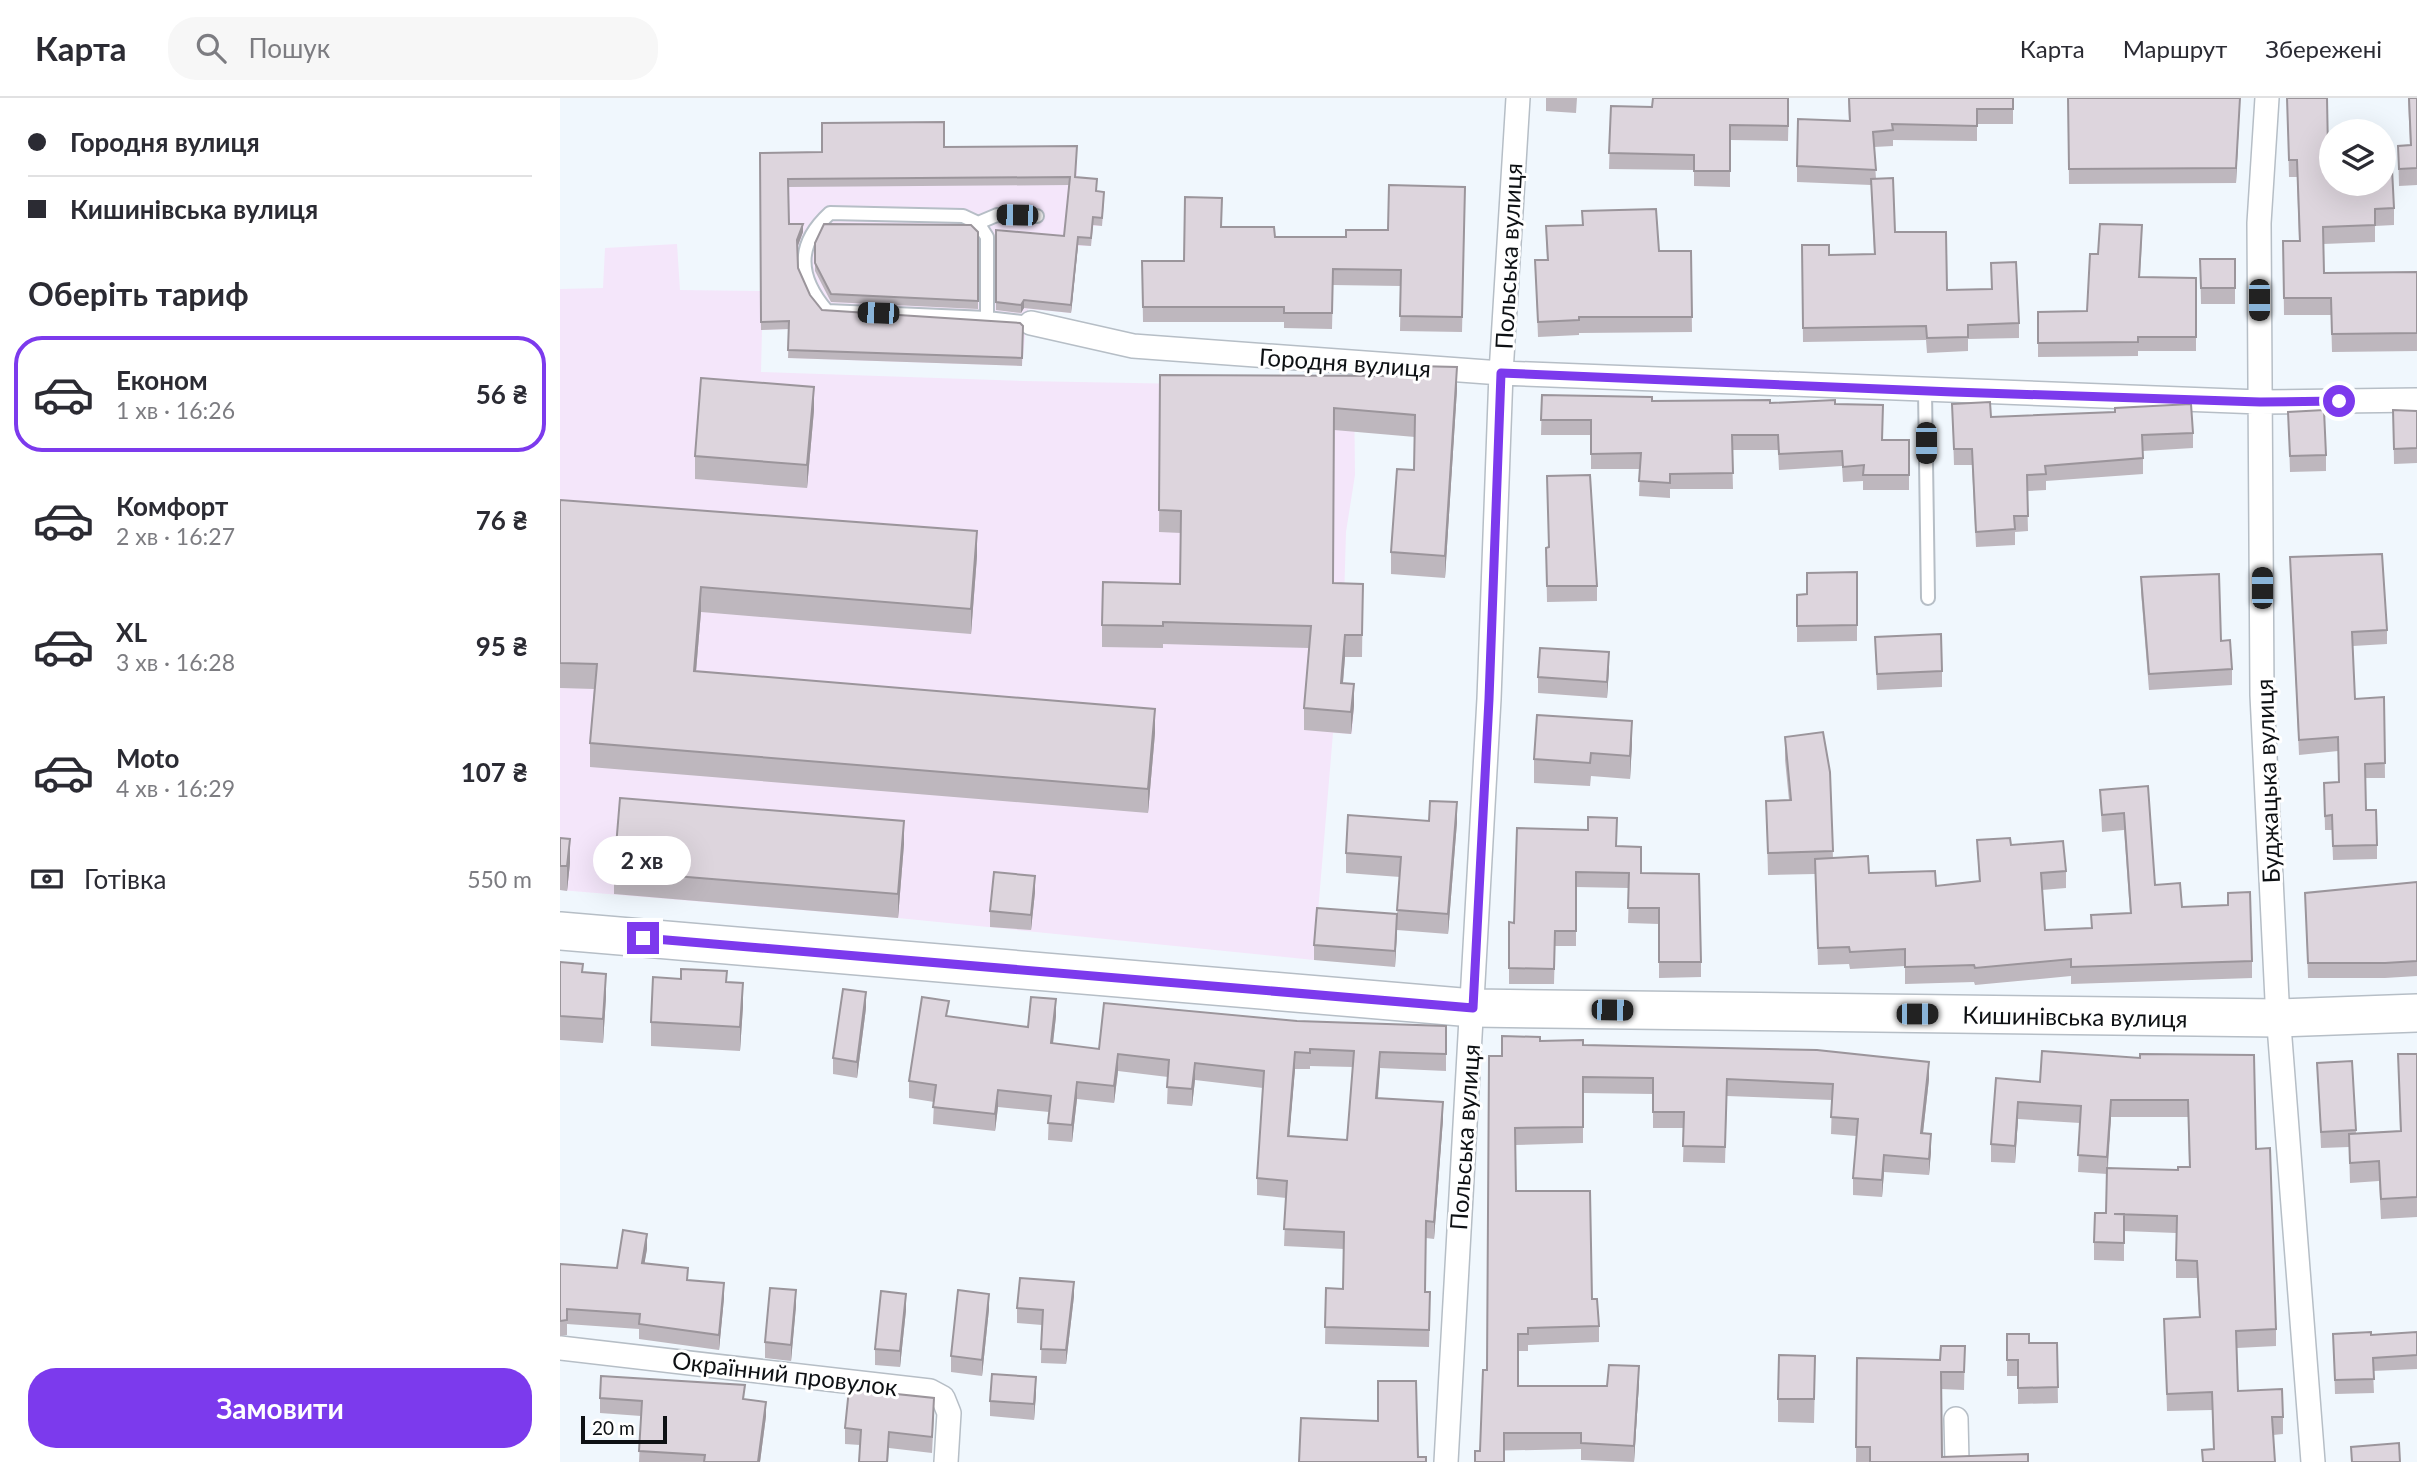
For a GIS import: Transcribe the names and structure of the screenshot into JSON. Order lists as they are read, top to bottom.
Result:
{
  "streets": {
    "main road": ["Кишинівська вулиця"],
    "street": [
      "Польська вулиця",
      "Городня вулиця",
      "Буджацька вулиця",
      "Окраїнний провулок"
    ]
  },
  "crossings": [
    ["Польська вулиця", "Городня вулиця"],
    ["Польська вулиця", "Кишинівська вулиця"],
    ["Городня вулиця", "Буджацька вулиця"],
    ["Буджацька вулиця", "Кишинівська вулиця"]
  ],
  "scale_bar": "20 m",
  "page": {
    "header": "Карта",
    "search": "Пошук",
    "nav": ["Карта", "Маршрут", "Збережені"],
    "banner": ["Городня вулиця", "Кишинівська вулиця"],
    "heading": "Оберіть тариф",
    "list": [
      {
        "name": "Економ",
        "note": "1 хв · 16:26",
        "value": "56 ₴"
      },
      {
        "name": "Комфорт",
        "note": "2 хв · 16:27",
        "value": "76 ₴"
      },
      {
        "name": "XL",
        "note": "3 хв · 16:28",
        "value": "95 ₴"
      },
      {
        "name": "Moto",
        "note": "4 хв · 16:29",
        "value": "107 ₴"
      }
    ],
    "bubble": "2 хв",
    "pay": ["Готівка", "550 m"],
    "buttons": "Замовити",
    "scale": "20 m"
  }
}
